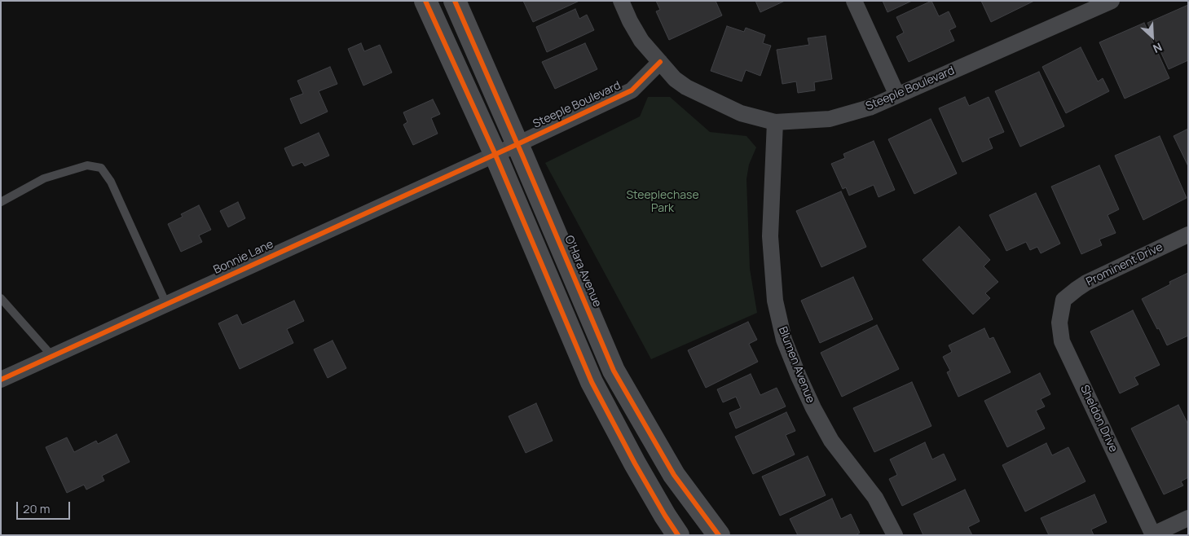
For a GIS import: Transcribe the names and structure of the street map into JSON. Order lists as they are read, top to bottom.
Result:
{
  "streets": {
    "main road": ["O'Hara Avenue"],
    "street": [
      "Steeple Boulevard",
      "Bonnie Lane",
      "Prominent Drive",
      "Blumen Avenue",
      "Sheldon Drive"
    ]
  },
  "crossings": [
    ["Steeple Boulevard", "Bonnie Lane"],
    ["Steeple Boulevard", "O'Hara Avenue"],
    ["Steeple Boulevard", "Blumen Avenue"],
    ["Prominent Drive", "Sheldon Drive"]
  ],
  "parks": ["Steeplechase Park"],
  "scale_bar": "20 m",
  "north": "bottom right"
}
